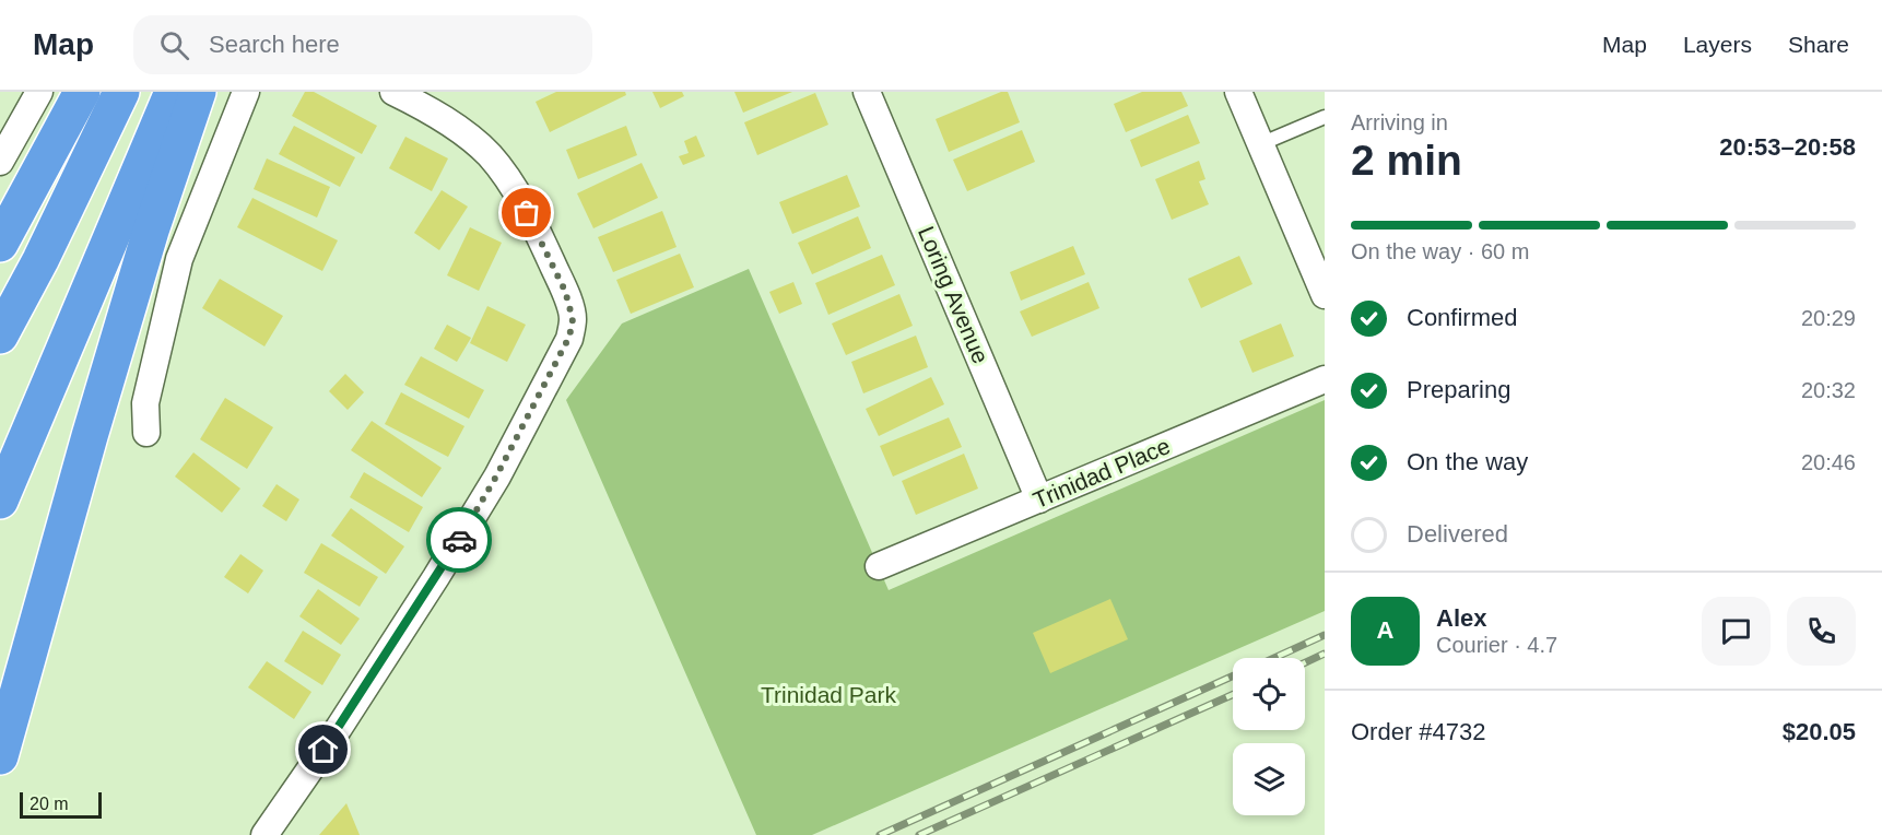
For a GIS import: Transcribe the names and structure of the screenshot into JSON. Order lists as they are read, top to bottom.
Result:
{
  "streets": {
    "street": ["Loring Avenue", "Trinidad Place"]
  },
  "crossings": [
    ["Loring Avenue", "Trinidad Place"]
  ],
  "parks": ["Trinidad Park"],
  "scale_bar": "20 m",
  "page": {
    "header": "Map",
    "search": "Search here",
    "nav": ["Map", "Layers", "Share"],
    "heading": ["2 min", "Arriving in", "20:53–20:58"],
    "panel": [
      "Alex",
      "Courier · 4.7",
      "Order #4732",
      "$20.05"
    ],
    "bar": "On the way · 60 m",
    "list": [
      ["Confirmed", "20:29"],
      ["Preparing", "20:32"],
      ["On the way", "20:46"],
      "Delivered"
    ],
    "round": "A",
    "scale": "20 m"
  }
}
